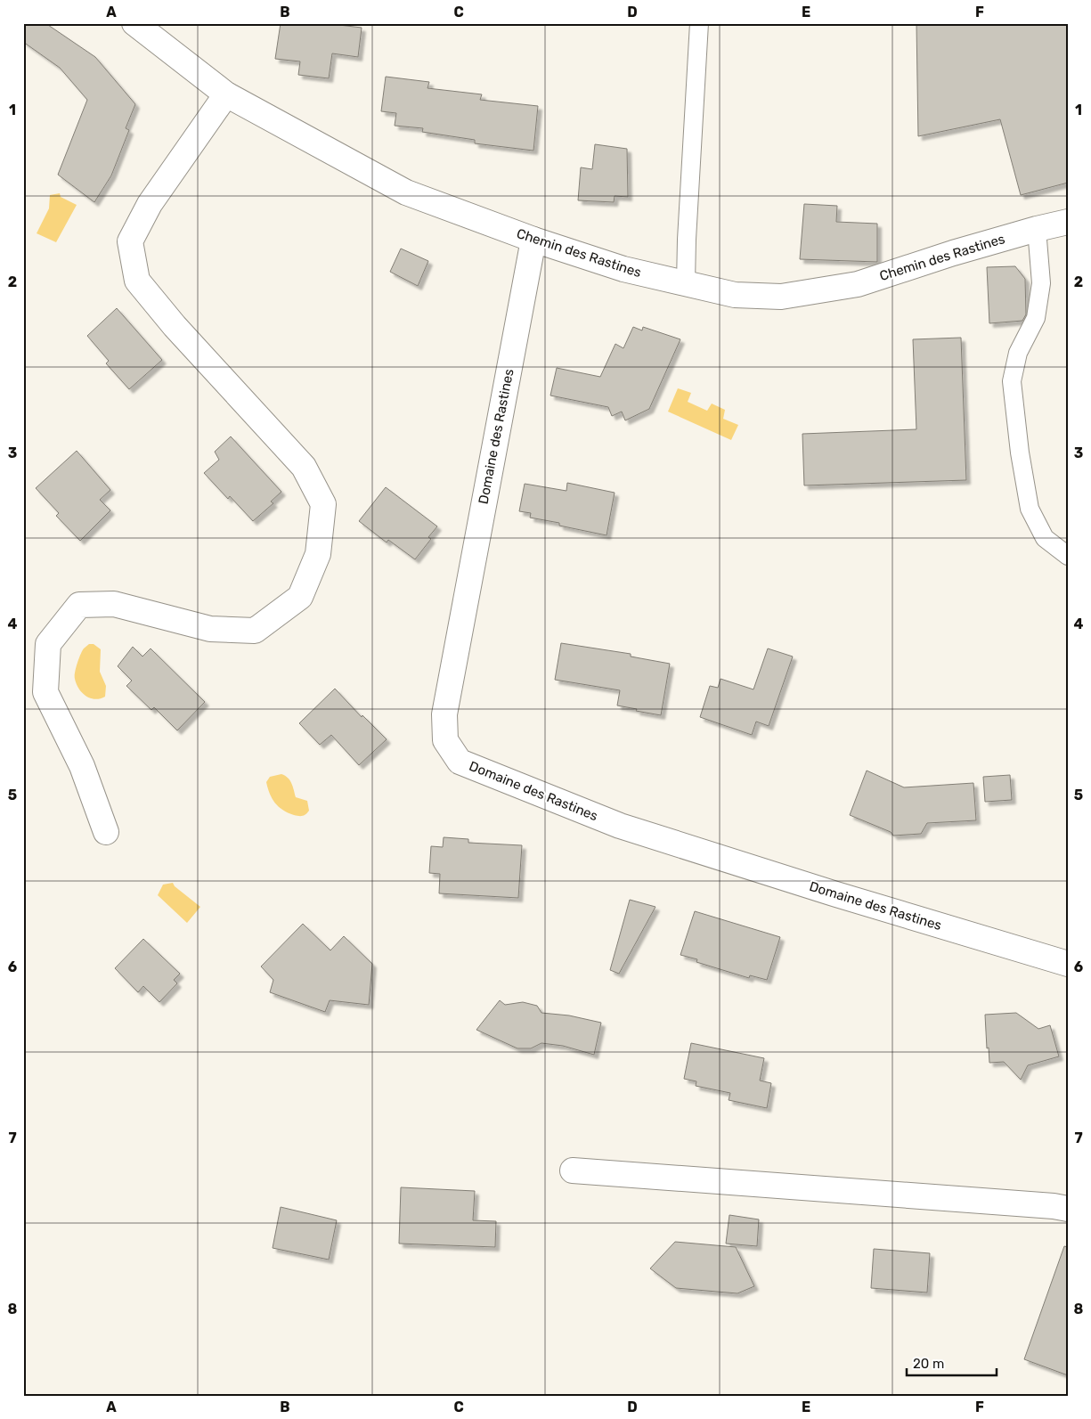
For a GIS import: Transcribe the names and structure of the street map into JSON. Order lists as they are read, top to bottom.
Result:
{
  "streets": {
    "street": ["Chemin des Rastines", "Domaine des Rastines"]
  },
  "crossings": [
    ["Chemin des Rastines", "Domaine des Rastines"]
  ],
  "scale_bar": "20 m",
  "grid": {
    "columns": [
      "A",
      "B",
      "C",
      "D",
      "E",
      "F"
    ],
    "rows": [
      "1",
      "2",
      "3",
      "4",
      "5",
      "6",
      "7",
      "8"
    ]
  }
}
